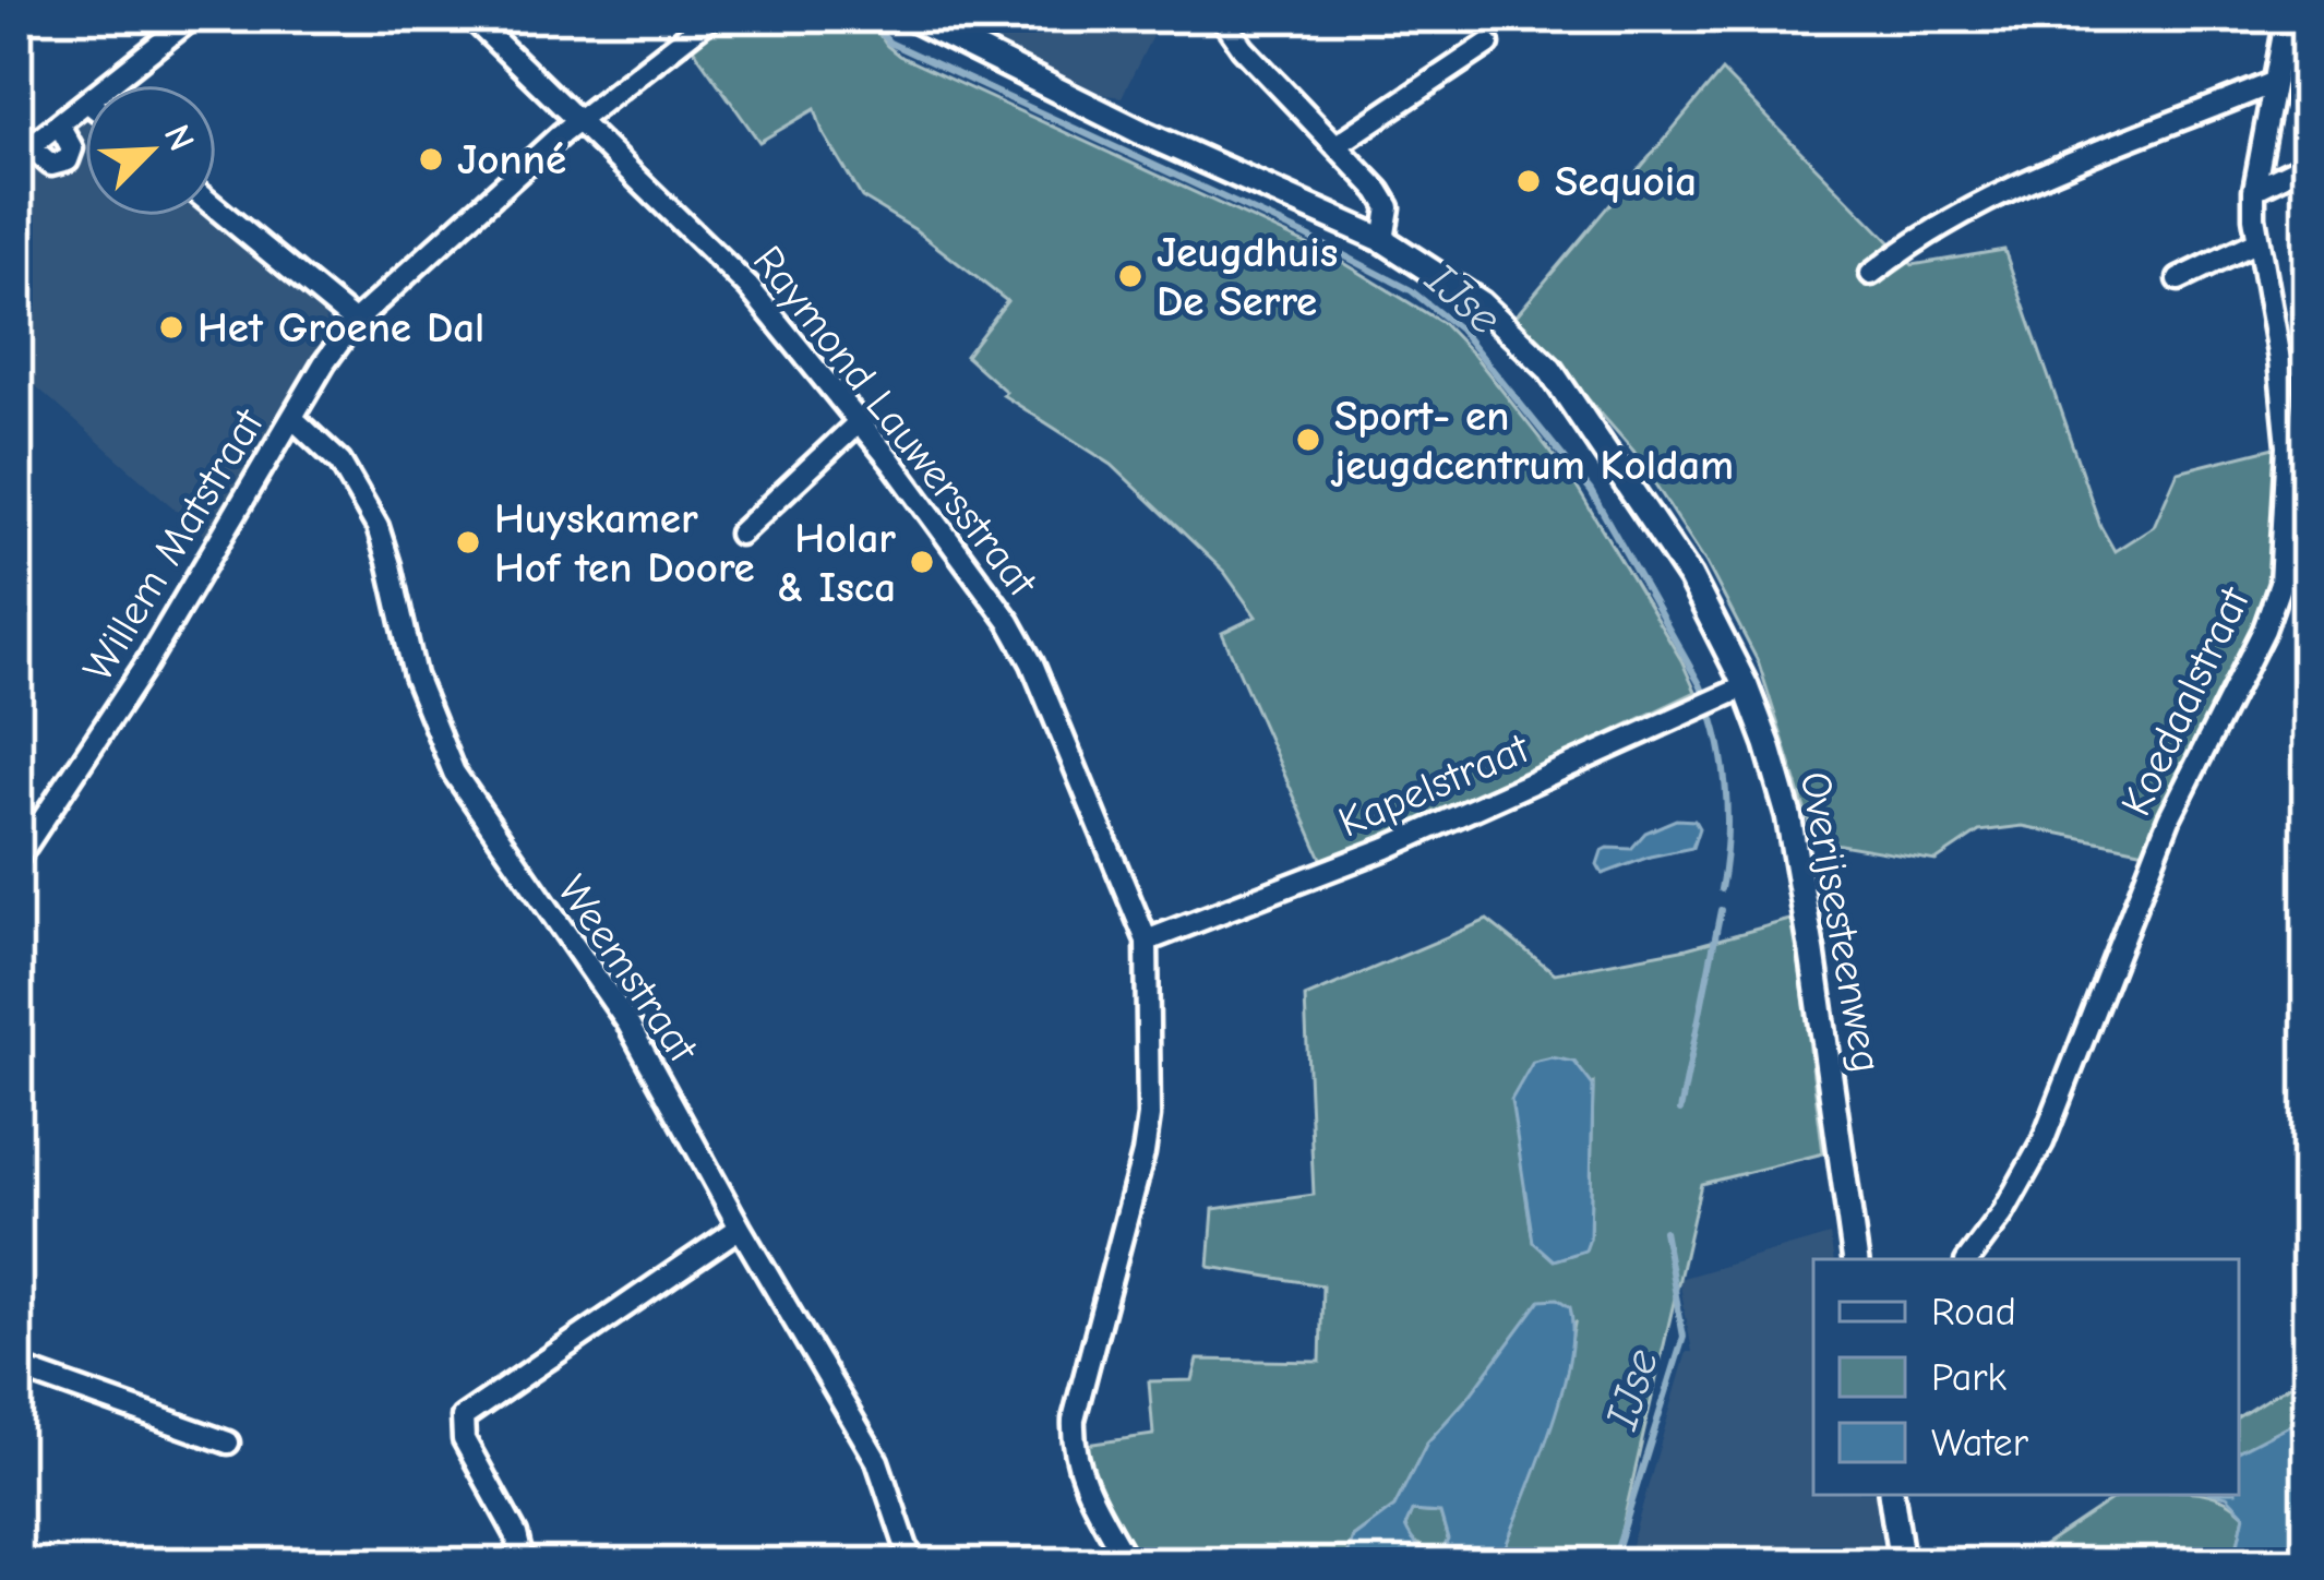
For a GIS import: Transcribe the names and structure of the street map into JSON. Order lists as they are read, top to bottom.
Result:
{
  "streets": {
    "main road": ["Overijsesteenweg"],
    "street": [
      "Raymond Lauwersstraat",
      "Willem Matstraat",
      "Koedaalstraat",
      "Kapelstraat",
      "Weemstraat"
    ]
  },
  "crossings": [
    ["Raymond Lauwersstraat", "Willem Matstraat"],
    ["Raymond Lauwersstraat", "Kapelstraat"],
    ["Willem Matstraat", "Weemstraat"],
    ["Kapelstraat", "Overijsesteenweg"]
  ],
  "water": ["IJse"],
  "places": [
    "Jonné",
    "Sequoia",
    "Jeugdhuis De Serre",
    "Het Groene Dal",
    "Sport- en jeugdcentrum Koldam",
    "Huyskamer Hof ten Doore",
    "Holar & Isca"
  ],
  "legend": ["Road", "Park", "Water"],
  "north": "top right"
}
